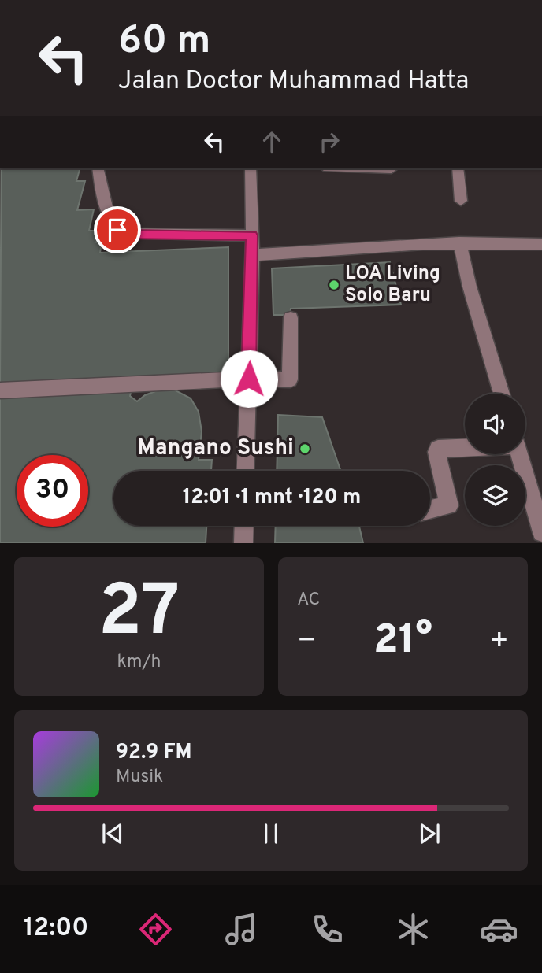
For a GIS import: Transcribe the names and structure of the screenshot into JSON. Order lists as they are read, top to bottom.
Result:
{
  "places": ["LOA Living Solo Baru", "Mangano Sushi"],
  "page": {
    "turn": ["60 m", "Jalan Doctor Muhammad Hatta"],
    "limit": "30",
    "trip": "12:01 · 1 mnt · 120 m",
    "tile": [
      ["27", "km/h"],
      "AC"
    ],
    "heat": ["−", "21°", "+"],
    "song": ["92.9 FM", "Musik"],
    "tabs": "12:00"
  }
}
